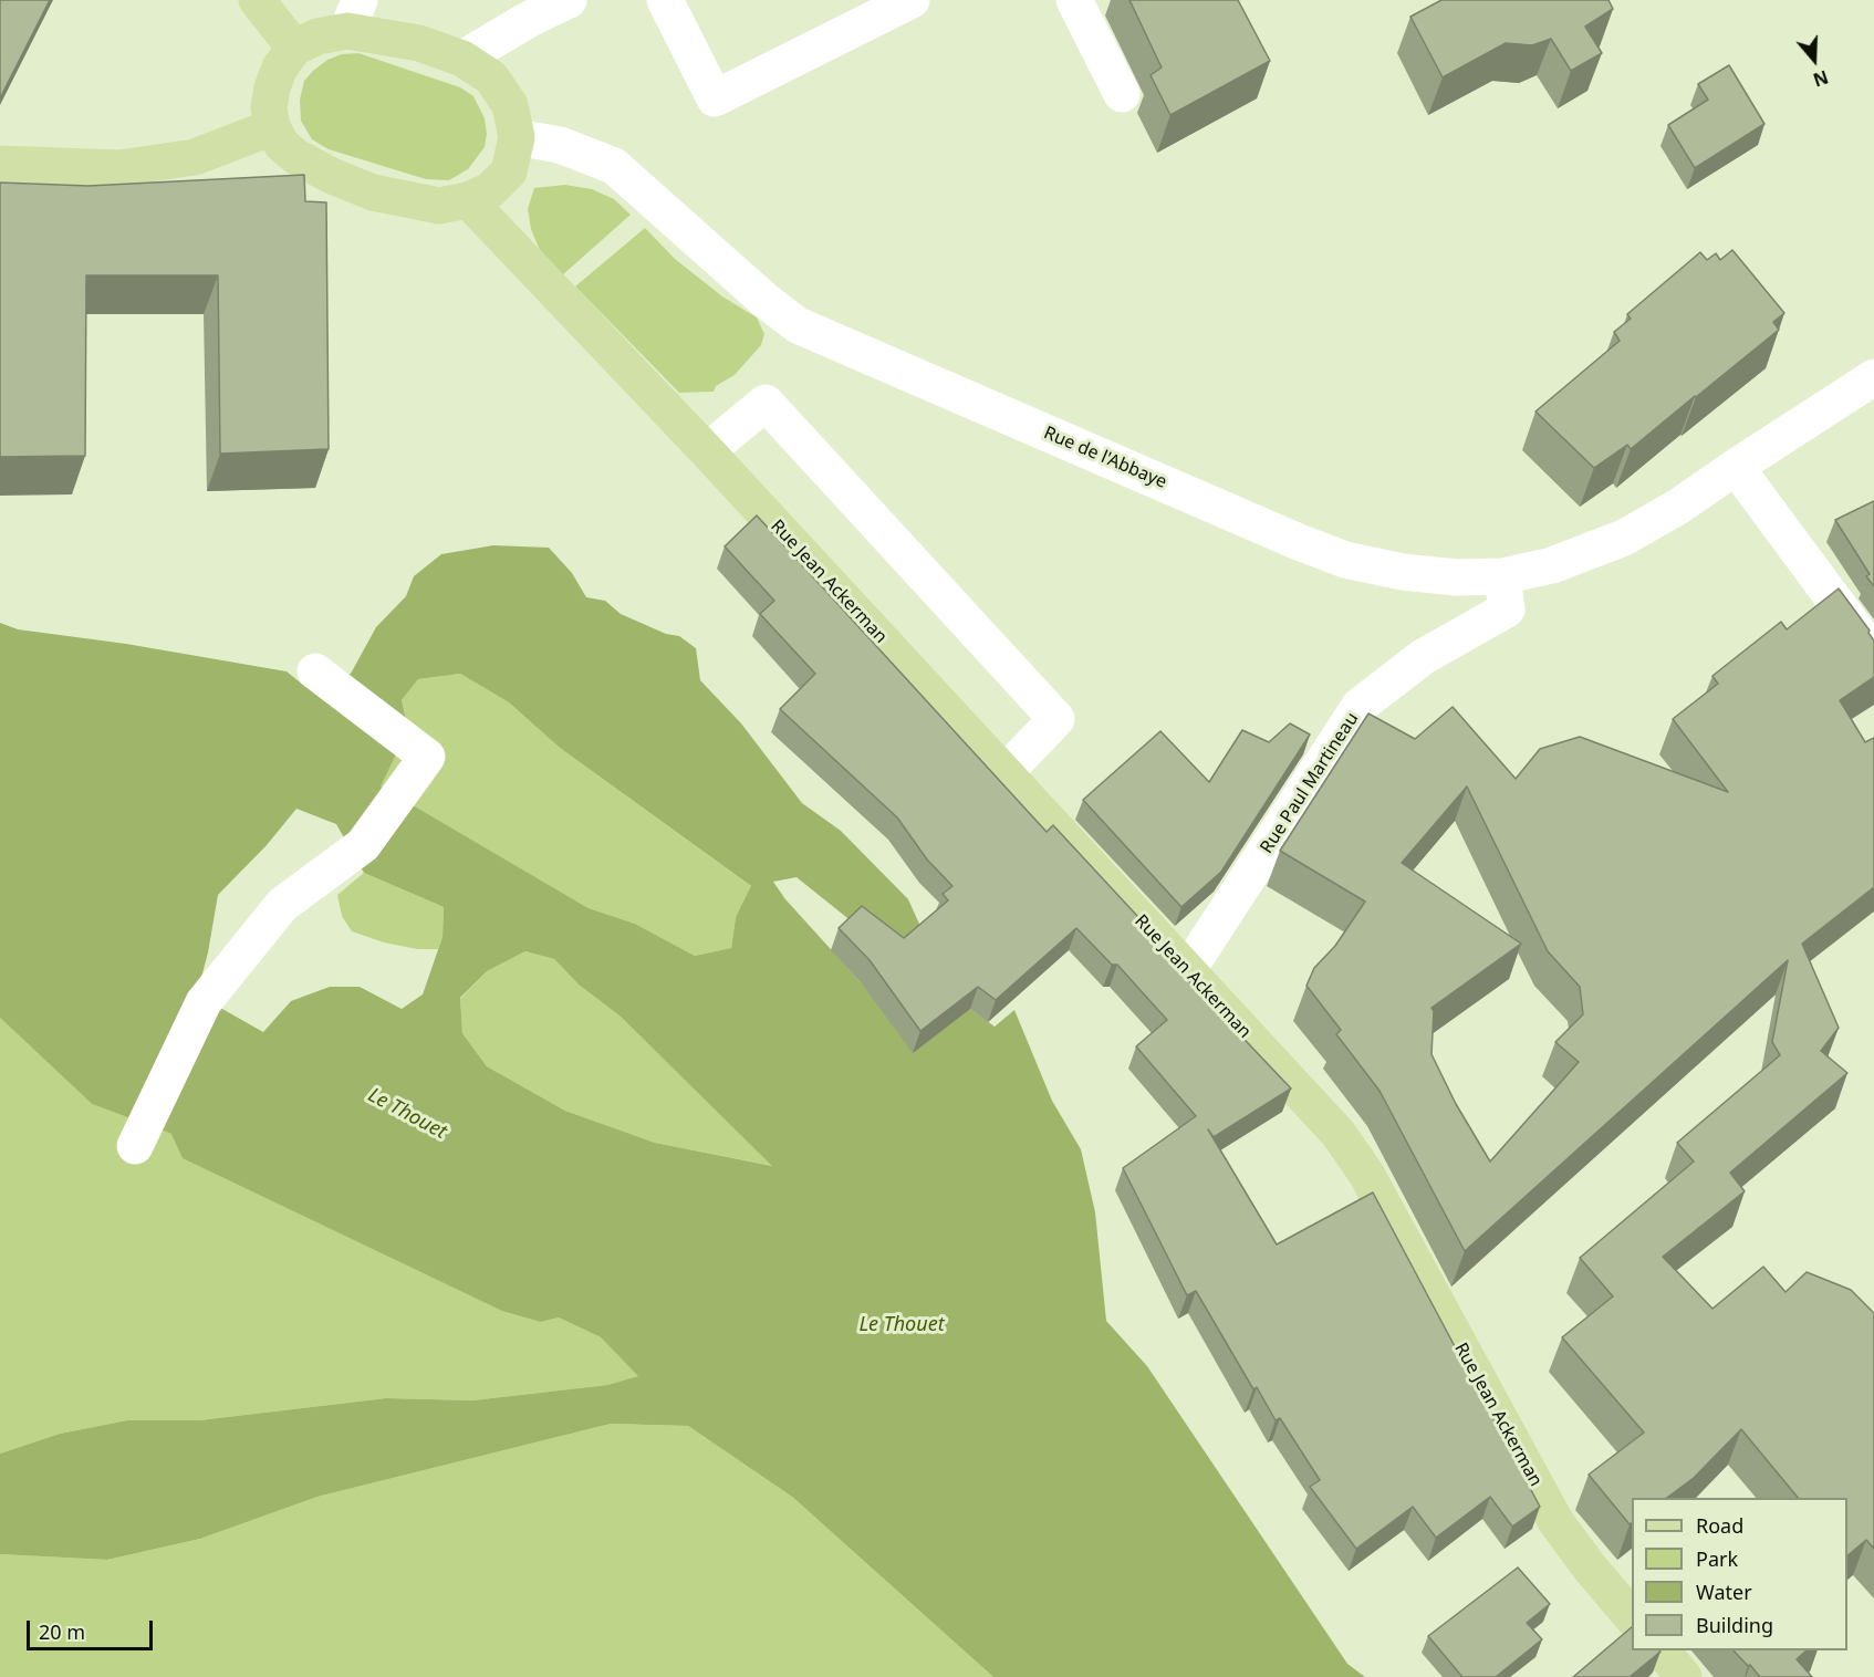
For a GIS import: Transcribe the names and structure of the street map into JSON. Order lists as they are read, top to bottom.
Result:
{
  "streets": {
    "main road": ["Rue Jean Ackerman"],
    "street": ["Rue de l'Abbaye", "Rue Paul Martineau"]
  },
  "crossings": [
    ["Rue de l'Abbaye", "Rue Jean Ackerman"],
    ["Rue de l'Abbaye", "Rue Paul Martineau"],
    ["Rue Jean Ackerman", "Rue Paul Martineau"]
  ],
  "water": ["Le Thouet"],
  "legend": [
    "Road",
    "Park",
    "Water",
    "Building"
  ],
  "scale_bar": "20 m",
  "north": "bottom"
}
